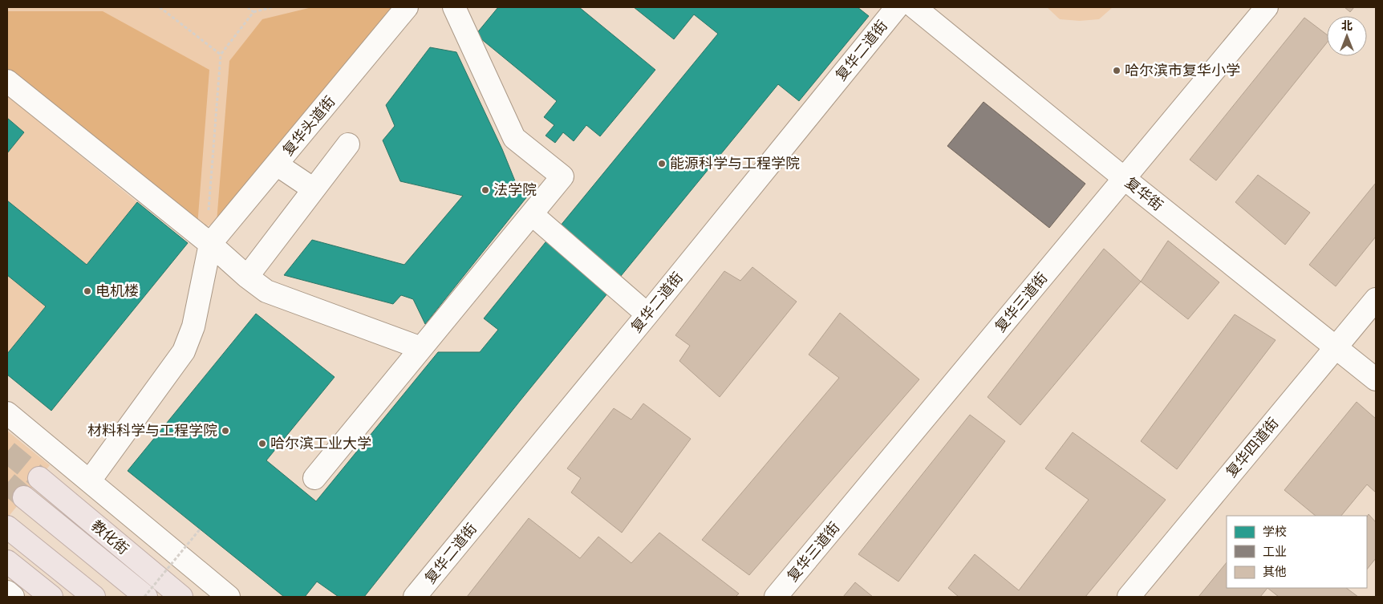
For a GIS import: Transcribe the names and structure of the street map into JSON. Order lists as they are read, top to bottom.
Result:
{
  "streets": {
    "highway": ["教化街"],
    "street": [
      "复华二道街",
      "复华头道街",
      "复华街",
      "复华三道街",
      "复华四道街"
    ]
  },
  "crossings": [
    ["复华街", "复华三道街"],
    ["复华街", "复华四道街"]
  ],
  "places": [
    "哈尔滨市复华小学",
    "能源科学与工程学院",
    "法学院",
    "电机楼",
    "材料科学与工程学院",
    "哈尔滨工业大学"
  ],
  "legend": ["学校", "工业", "其他"],
  "north": "top"
}
